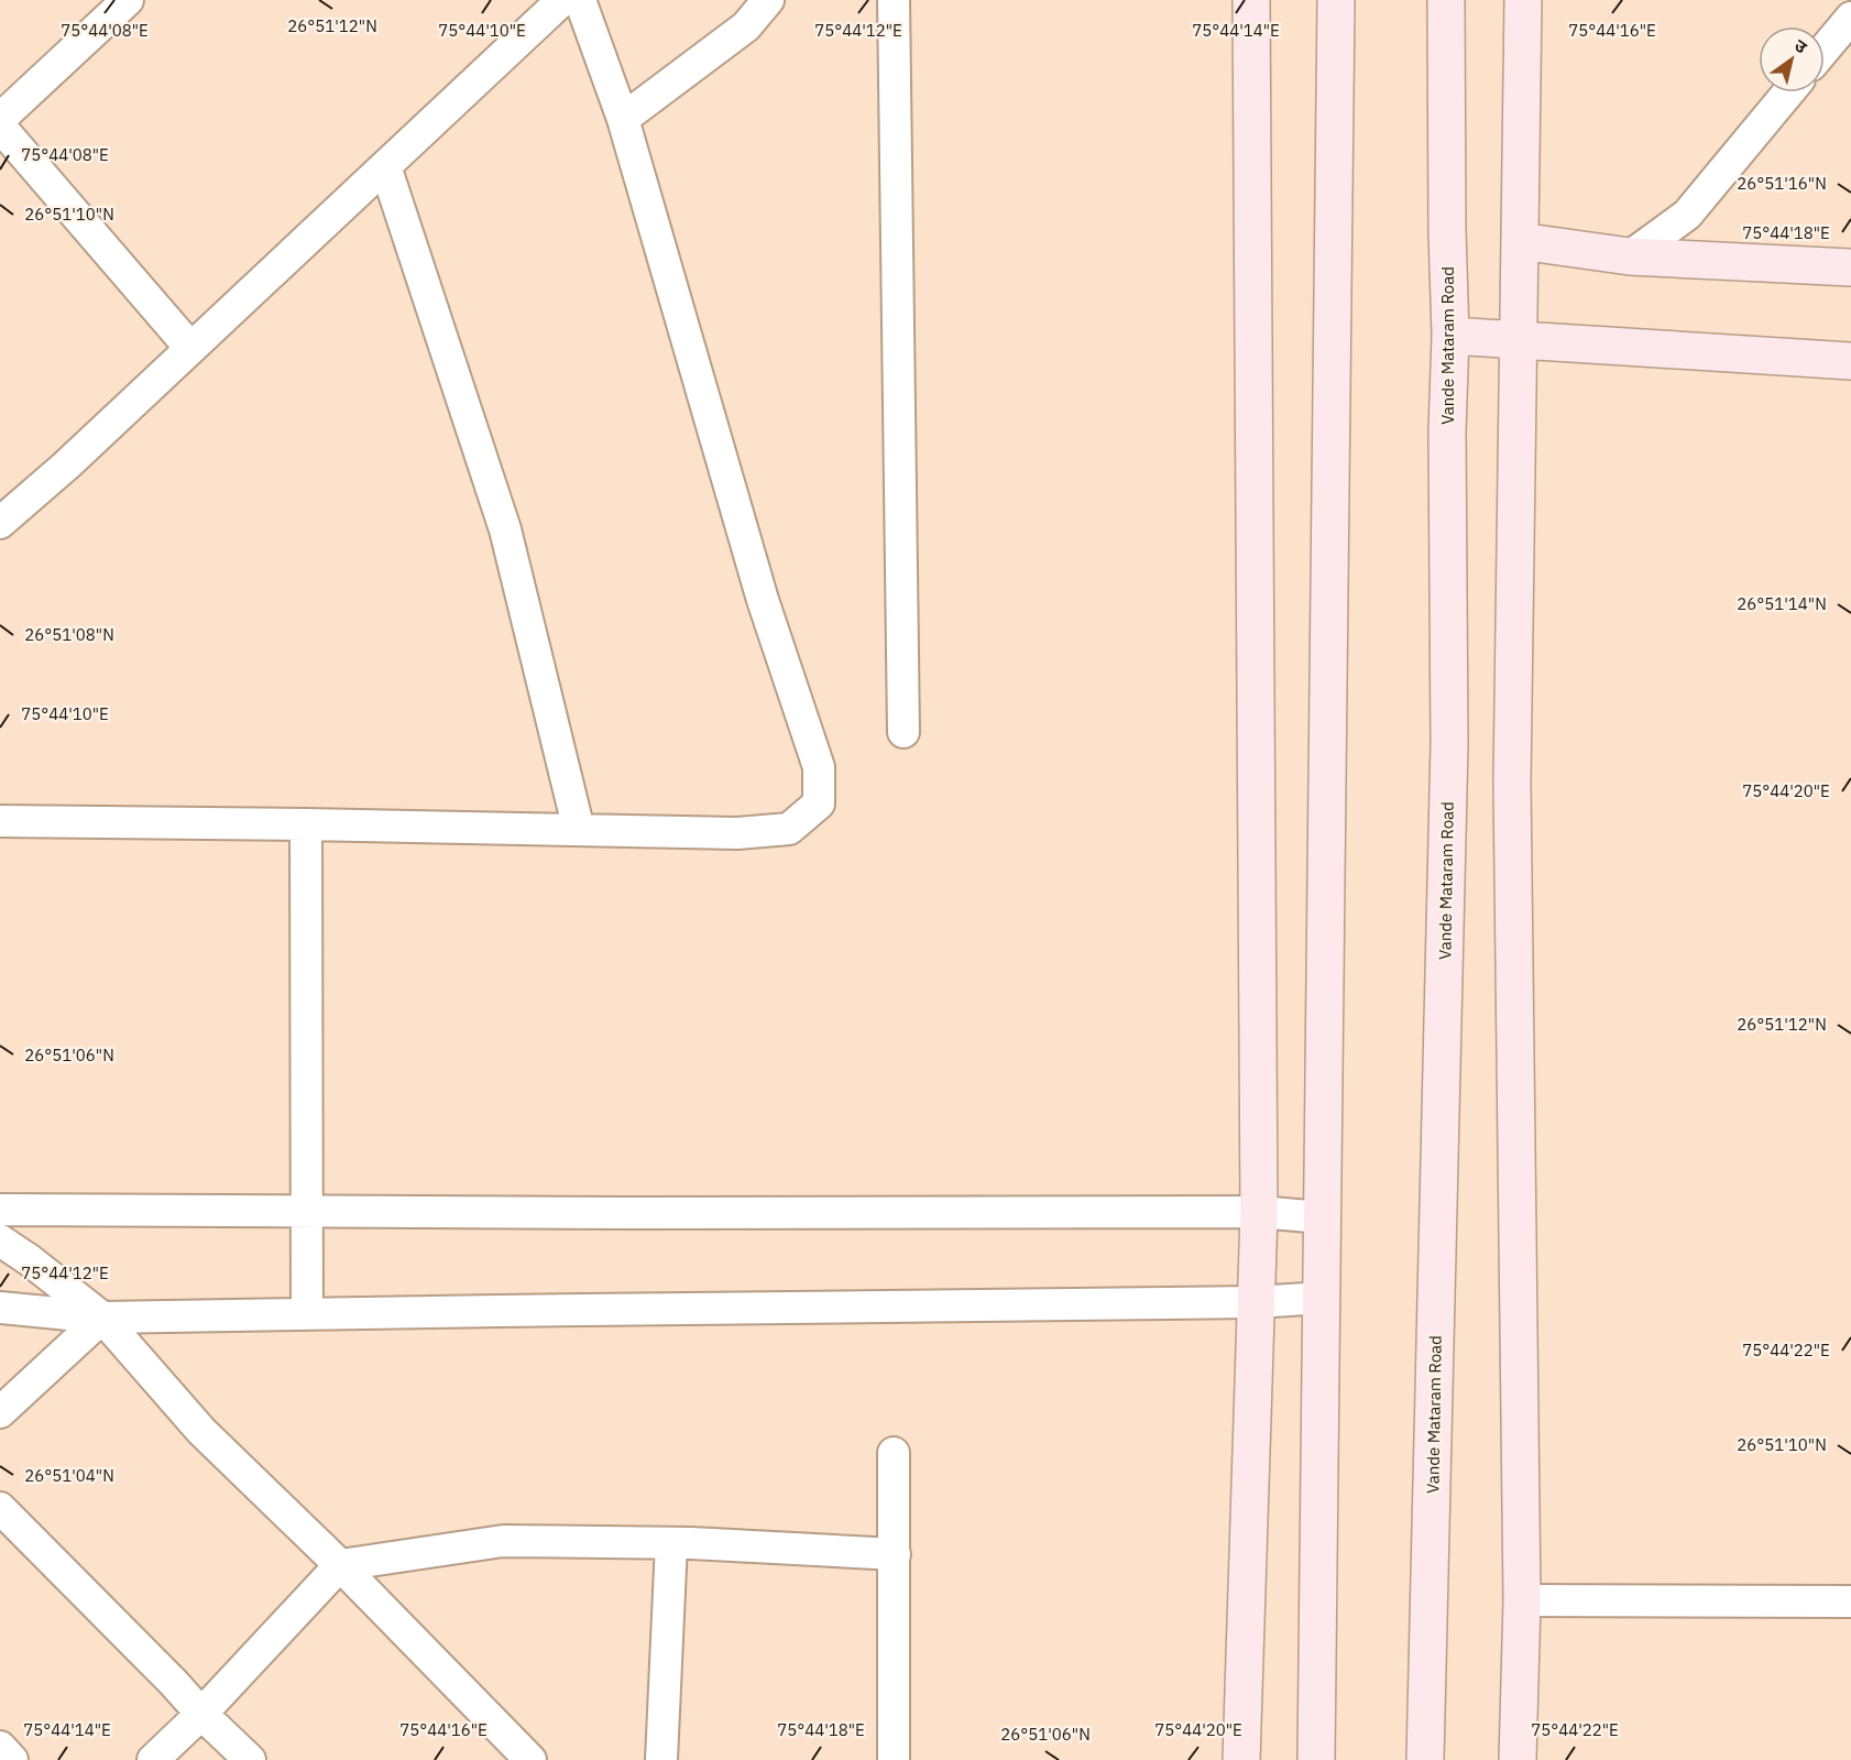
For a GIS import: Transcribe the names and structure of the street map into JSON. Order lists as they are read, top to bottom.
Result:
{
  "streets": {
    "street": ["Vande Mataram Road"]
  },
  "north": "top right",
  "coordinates": [
    "26°51'12\"N",
    "75°44'08\"E",
    "75°44'14\"E",
    "75°44'16\"E",
    "75°44'10\"E",
    "75°44'12\"E",
    "26°51'16\"N",
    "26°51'10\"N",
    "75°44'18\"E",
    "26°51'14\"N",
    "26°51'08\"N",
    "75°44'20\"E",
    "26°51'06\"N",
    "75°44'22\"E",
    "26°51'04\"N"
  ]
}
